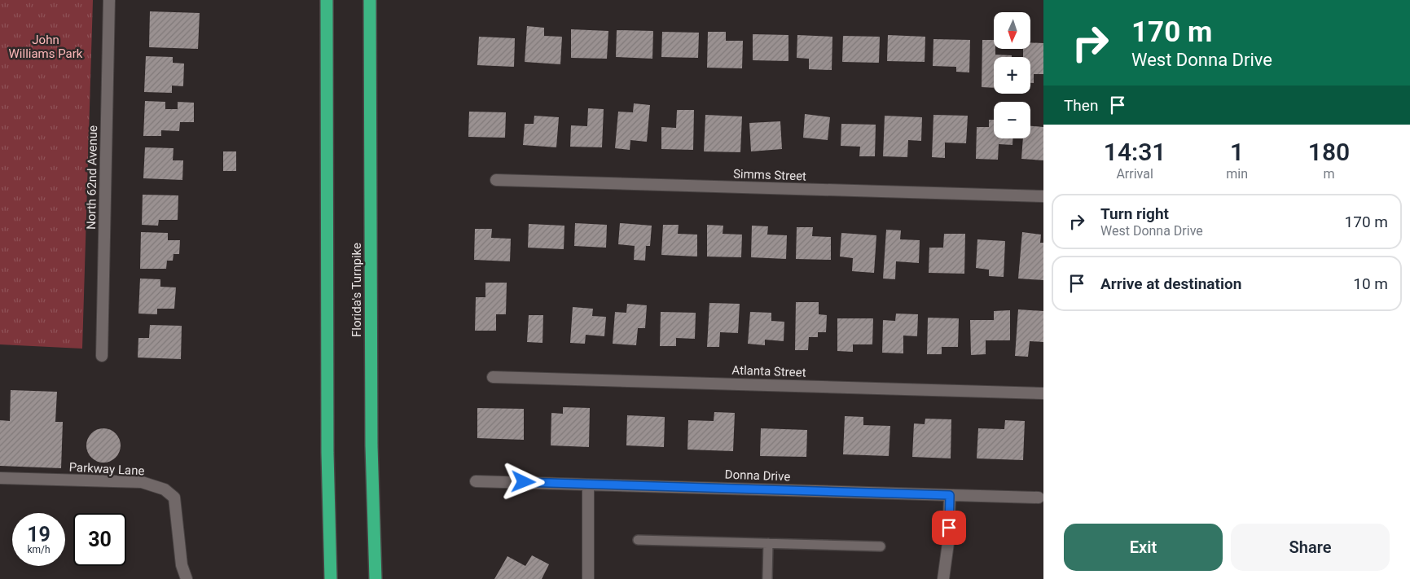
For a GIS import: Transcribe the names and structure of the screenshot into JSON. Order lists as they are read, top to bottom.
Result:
{
  "streets": {
    "highway": ["Florida's Turnpike"],
    "street": [
      "Simms Street",
      "North 62nd Avenue",
      "Atlanta Street",
      "Parkway Lane",
      "Donna Drive"
    ]
  },
  "parks": ["John Williams Park"],
  "north": "bottom",
  "page": {
    "turn": ["170 m", "West Donna Drive"],
    "map_buttons": ["+", "−"],
    "then": "Then",
    "eta": [
      "14:31",
      "Arrival",
      "1",
      "min",
      "180",
      "m"
    ],
    "list": [
      {
        "name": "Turn right",
        "note": "West Donna Drive",
        "value": "170 m"
      },
      {
        "name": "Arrive at destination",
        "value": "10 m"
      }
    ],
    "speed": "19 km/h",
    "limit": "30",
    "buttons": ["Exit", "Share"]
  }
}
